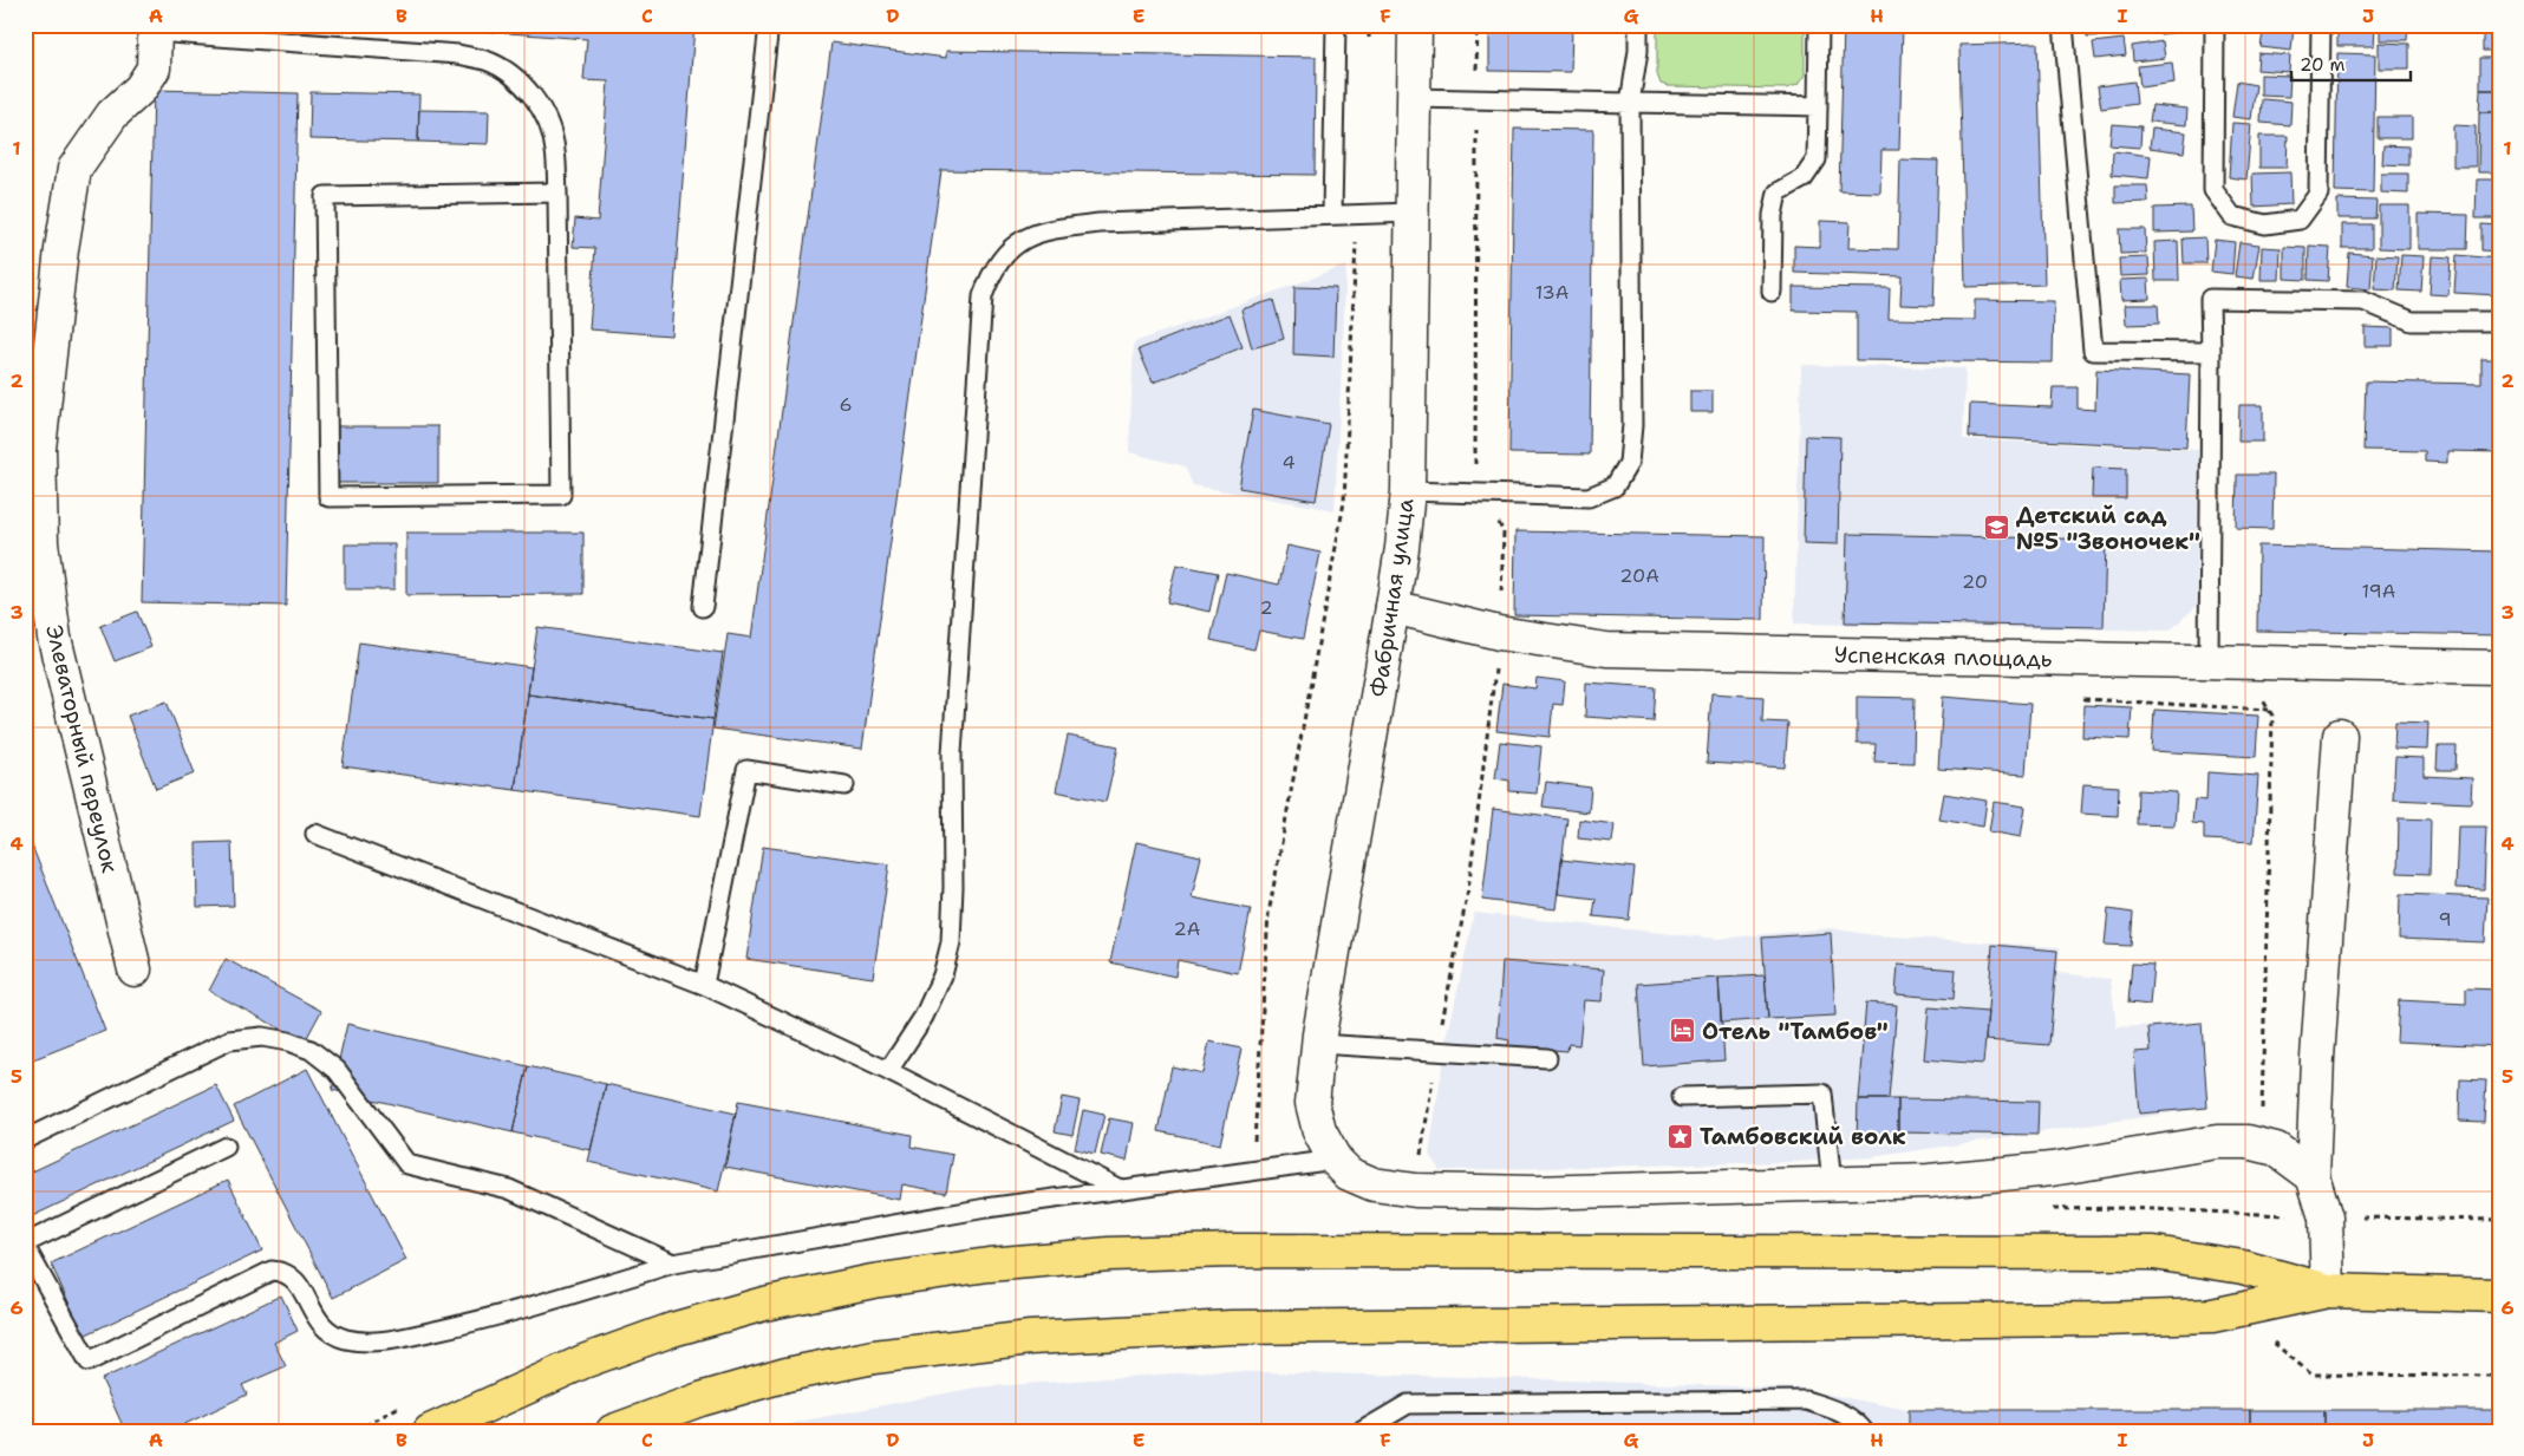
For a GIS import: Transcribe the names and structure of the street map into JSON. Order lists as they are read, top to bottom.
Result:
{
  "streets": {
    "street": ["Фабричная улица", "Успенская площадь", "Элеваторный переулок"]
  },
  "crossings": [
    ["Фабричная улица", "Успенская площадь"]
  ],
  "places": {
    "school or university": ["Детский сад №5 \"Звоночек\""],
    "hotel": ["Отель \"Тамбов\""],
    "place": ["Тамбовский волк"]
  },
  "house_numbers": [
    "13А",
    "6",
    "4",
    "20А",
    "20",
    "19А",
    "2",
    "9",
    "2А"
  ],
  "scale_bar": "20 m",
  "grid": {
    "columns": [
      "A",
      "B",
      "C",
      "D",
      "E",
      "F",
      "G",
      "H",
      "I",
      "J"
    ],
    "rows": [
      "1",
      "2",
      "3",
      "4",
      "5",
      "6"
    ]
  }
}
